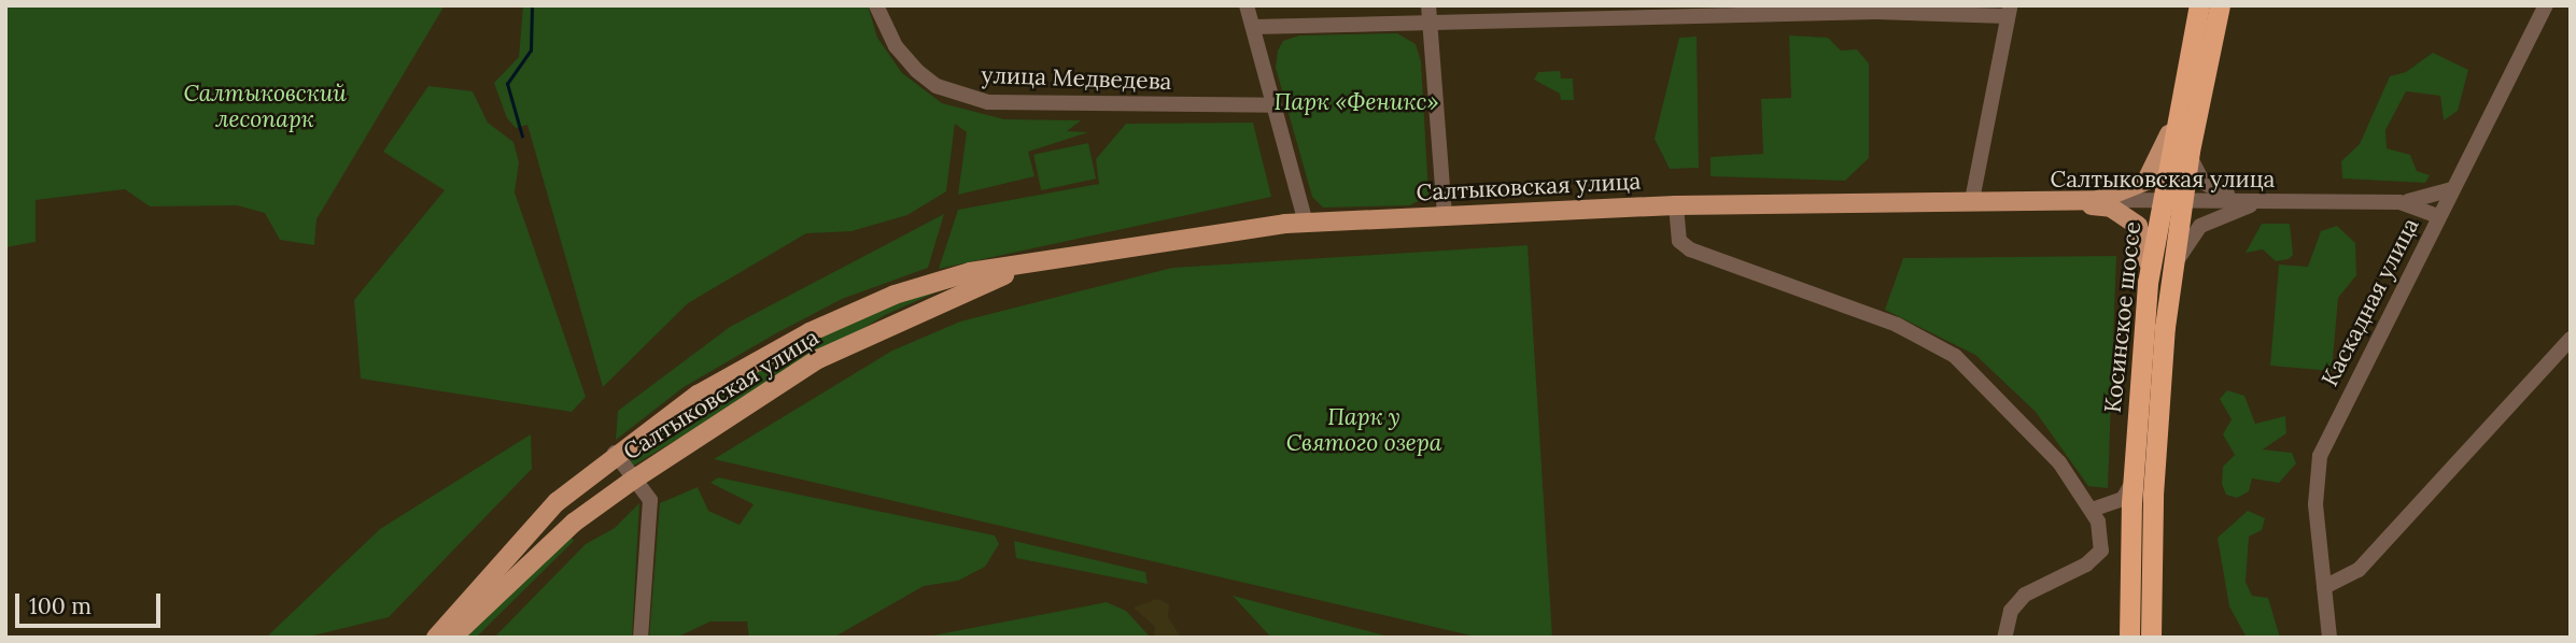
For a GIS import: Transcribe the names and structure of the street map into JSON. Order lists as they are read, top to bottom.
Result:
{
  "streets": {
    "highway": ["Косинское шоссе"],
    "main road": ["Салтыковская улица"],
    "street": ["улица Медведева", "Каскадная улица"]
  },
  "crossings": [
    ["Салтыковская улица", "Каскадная улица"],
    ["Салтыковская улица", "Косинское шоссе"]
  ],
  "parks": ["Салтыковский лесопарк", "Парк «Феникс»", "Парк у Святого озера"],
  "scale_bar": "100 m"
}
